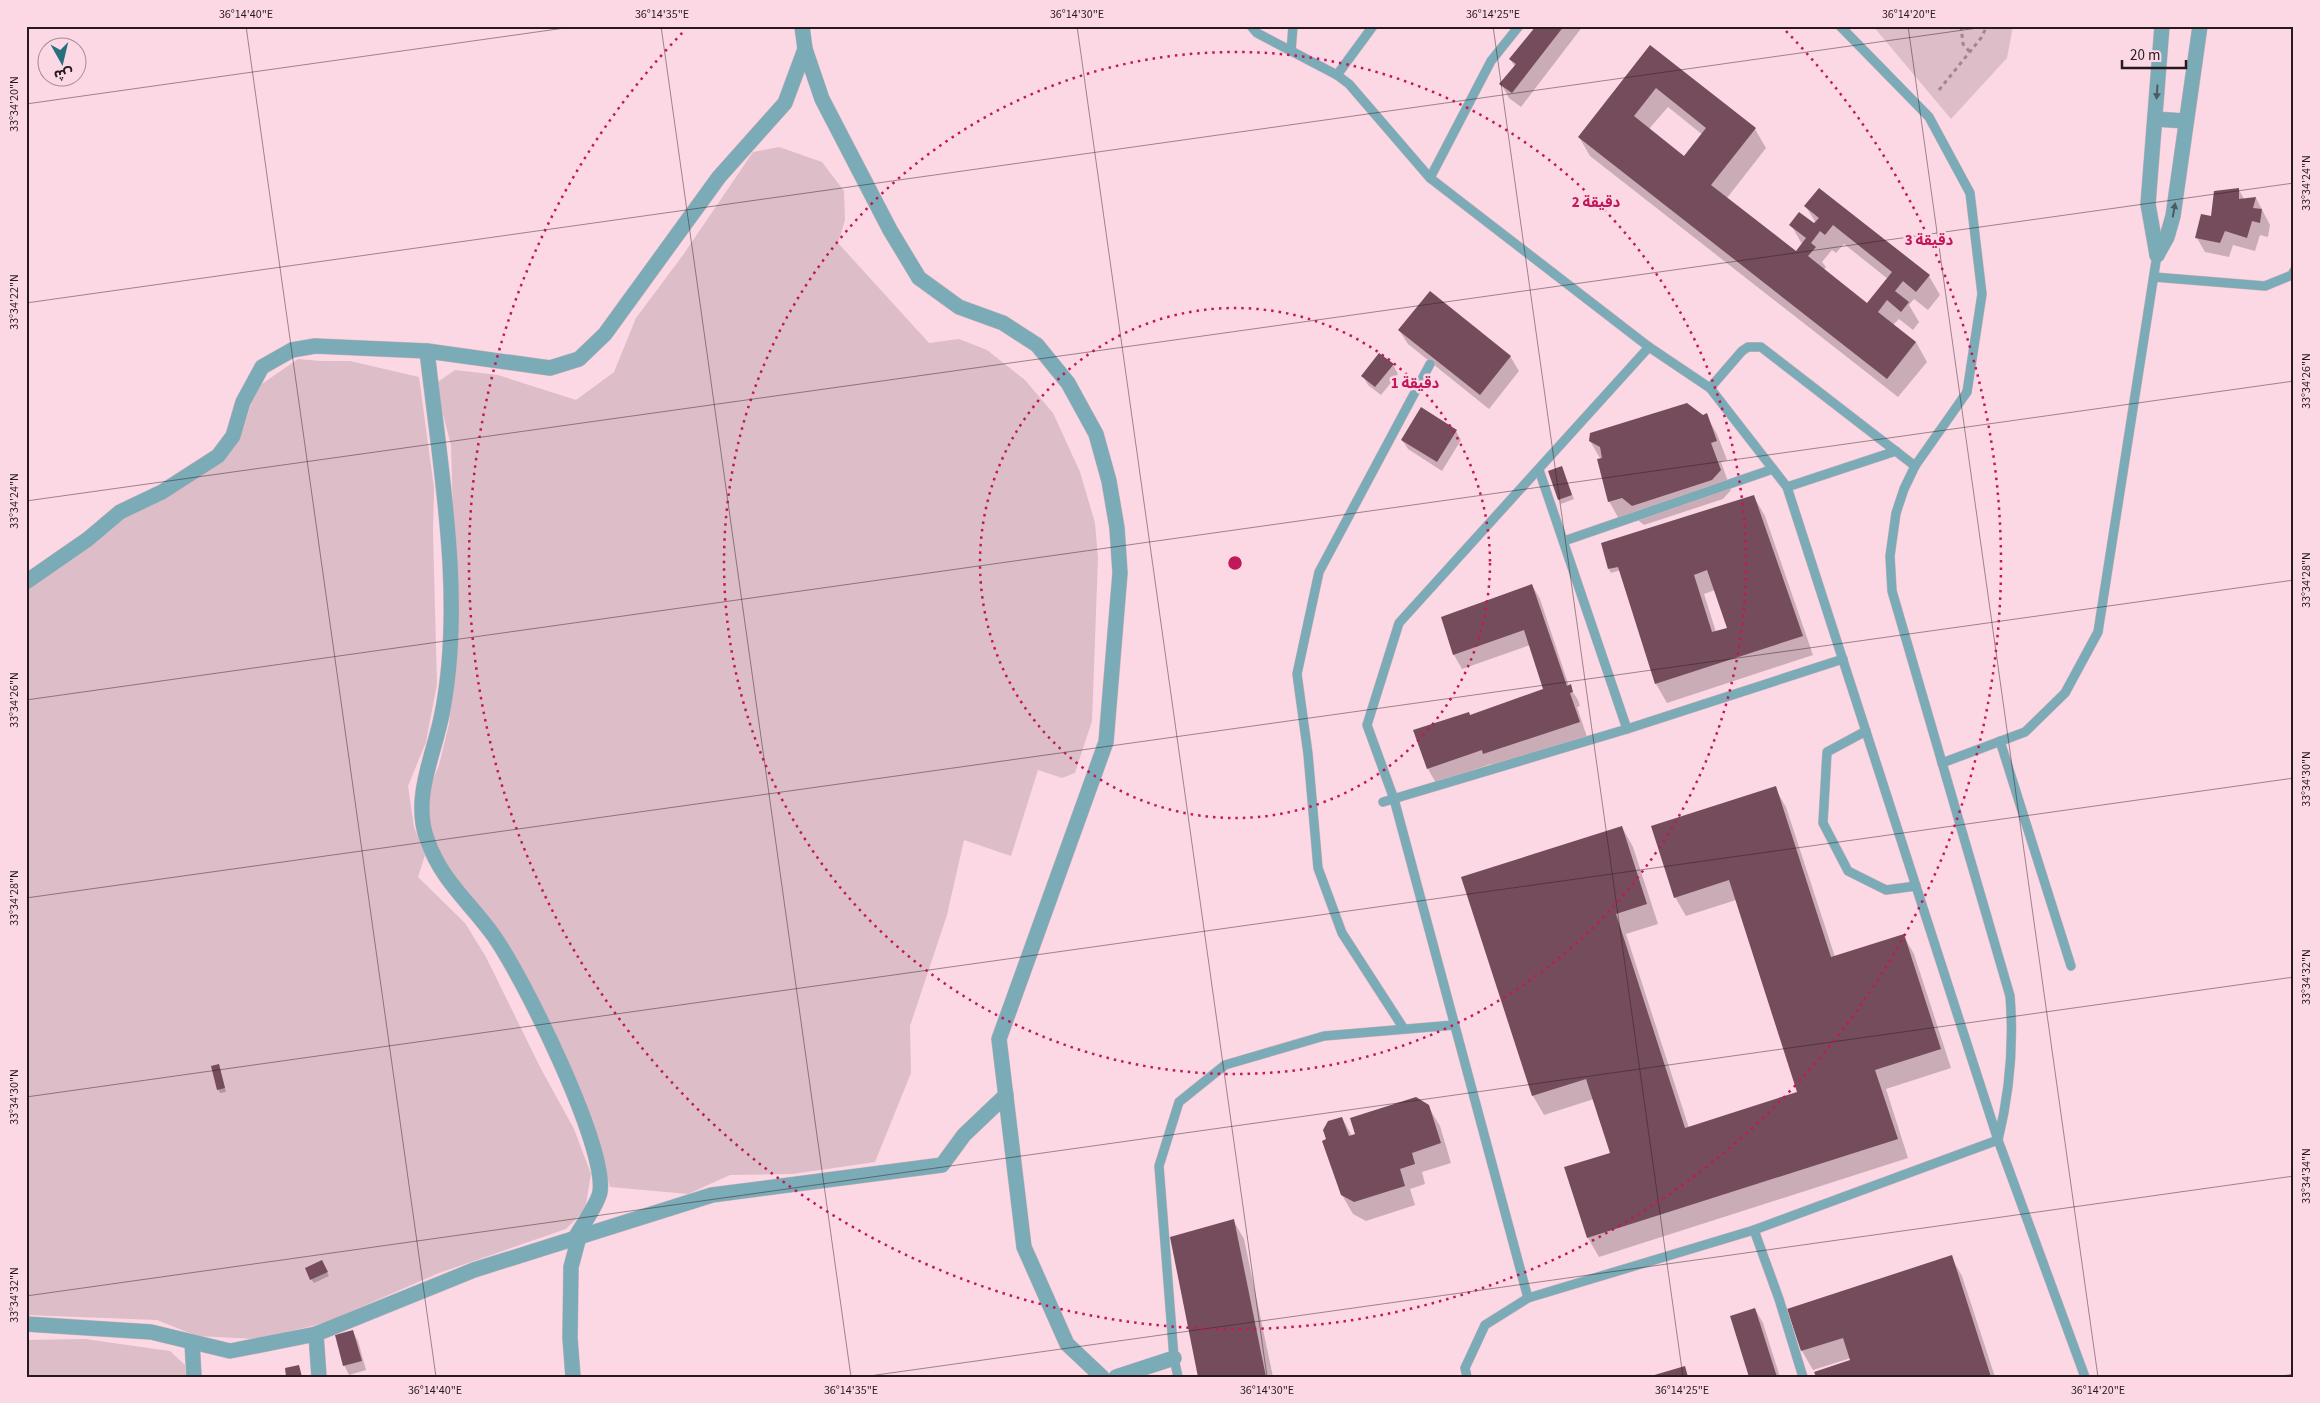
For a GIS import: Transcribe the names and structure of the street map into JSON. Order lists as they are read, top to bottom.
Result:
{
  "scale_bar": "20 m",
  "north": "bottom",
  "coordinates": [
    "36°14'40\"E",
    "36°14'35\"E",
    "36°14'30\"E",
    "36°14'25\"E",
    "36°14'20\"E",
    "33°34'20\"N",
    "33°34'24\"N",
    "33°34'22\"N",
    "33°34'26\"N",
    "33°34'28\"N",
    "33°34'30\"N",
    "33°34'32\"N",
    "33°34'34\"N"
  ],
  "rings": ["2 دقيقة", "3 دقيقة", "1 دقيقة"]
}
